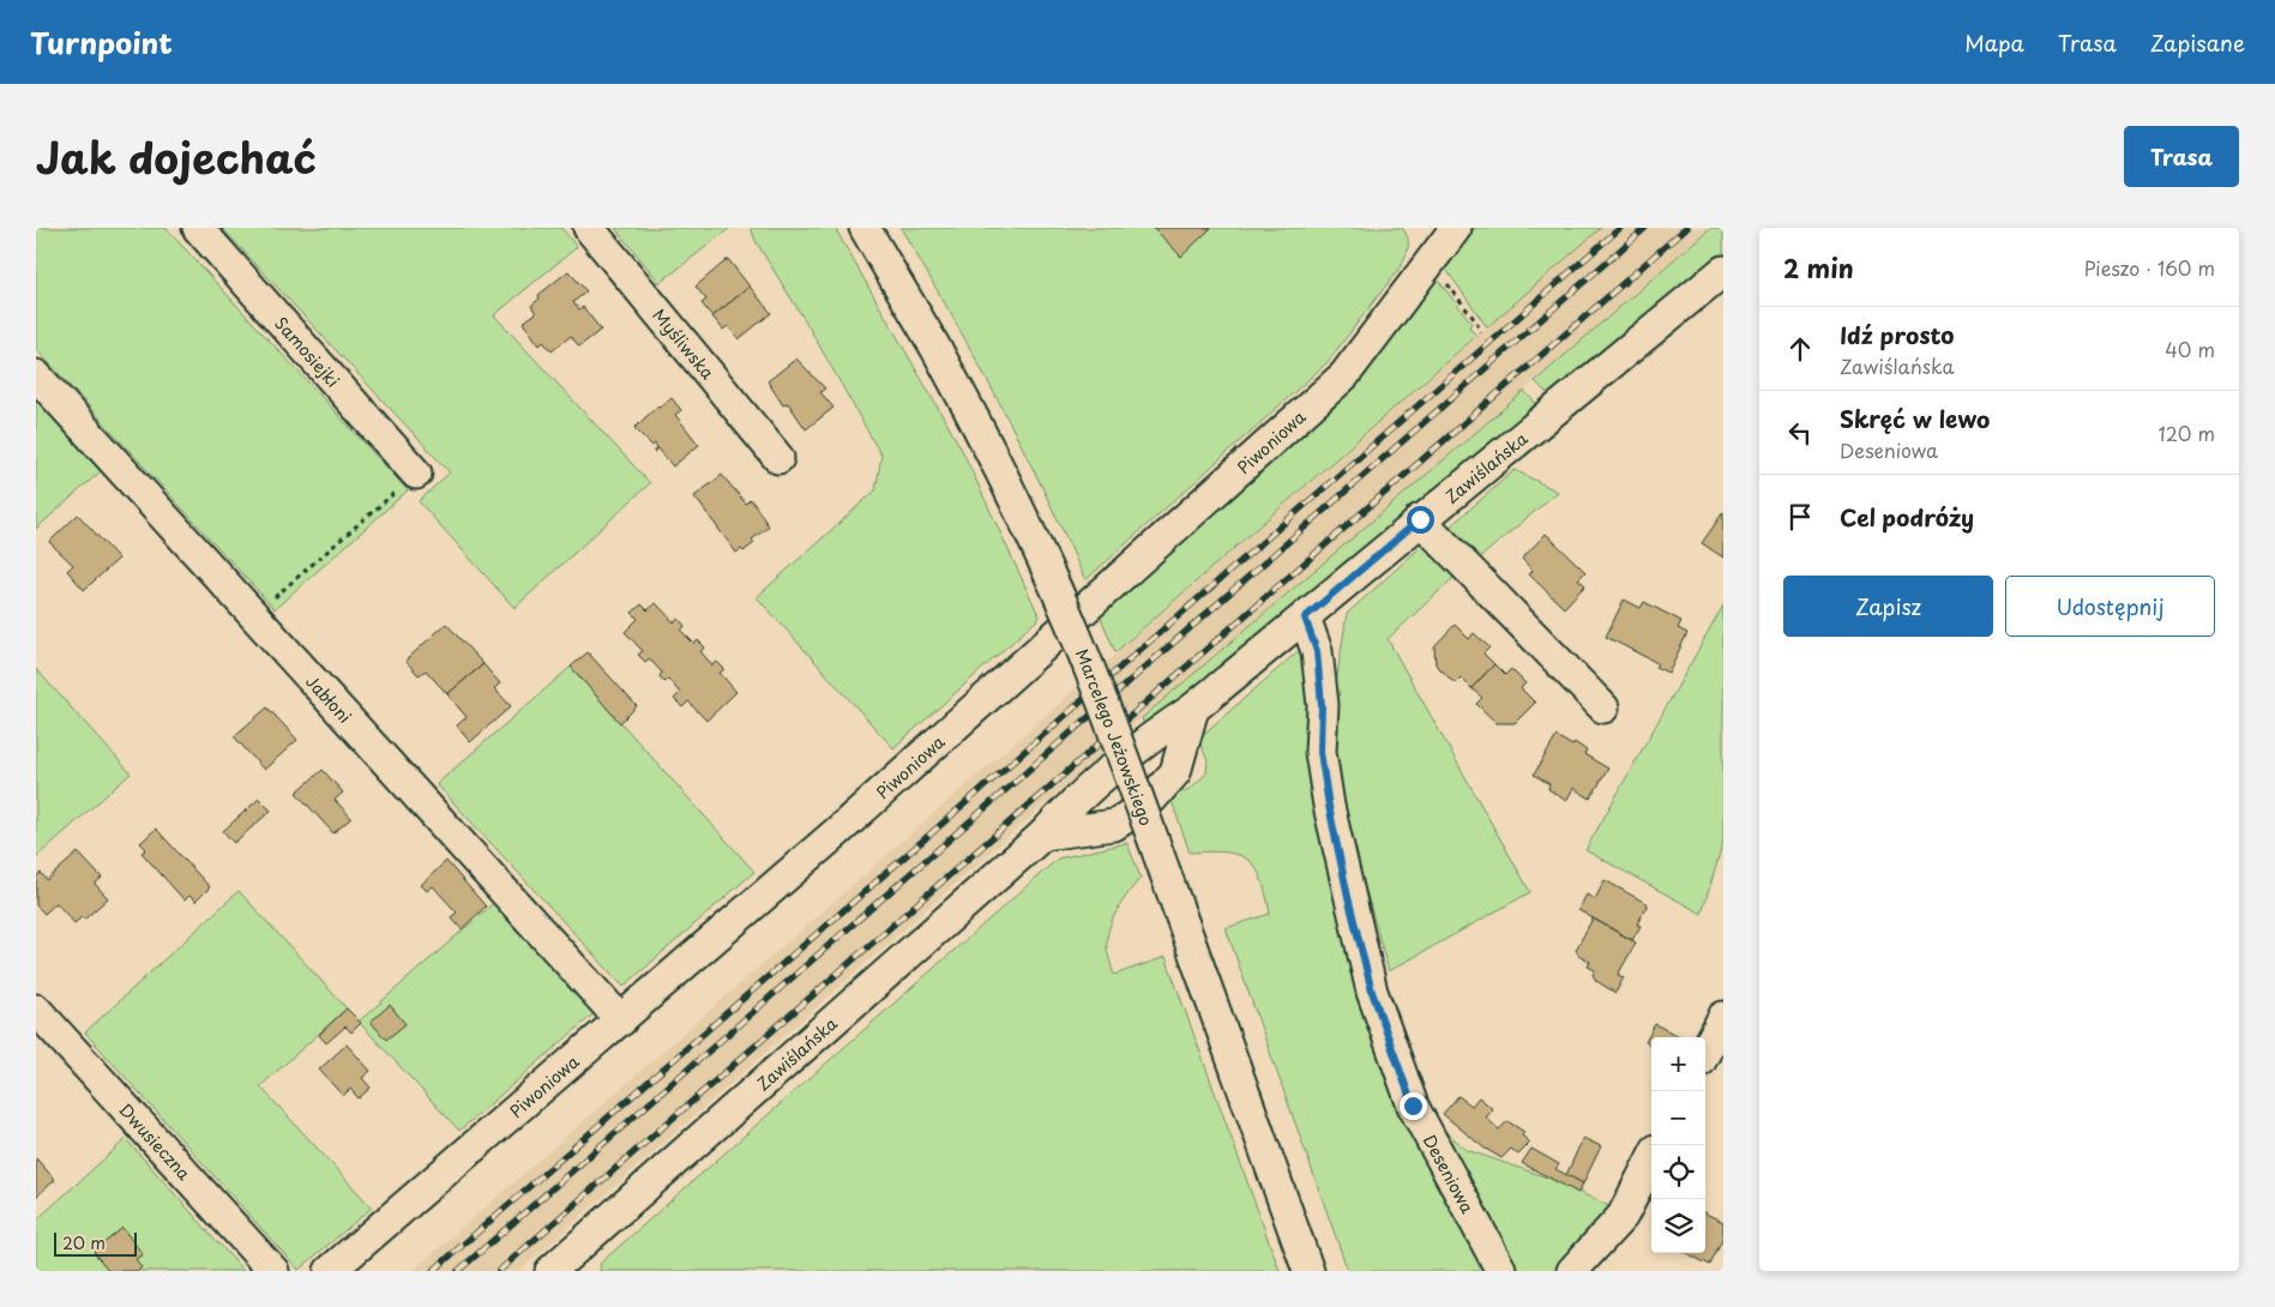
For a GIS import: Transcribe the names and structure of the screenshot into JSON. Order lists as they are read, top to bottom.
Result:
{
  "streets": {
    "street": [
      "Myśliwska",
      "Samosiejki",
      "Piwoniowa",
      "Zawiślańska",
      "Jabłoni",
      "Marcelego Jeżowskiego",
      "Dwusieczna",
      "Deseniowa"
    ]
  },
  "crossings": [
    ["Piwoniowa", "Jabłoni"],
    ["Zawiślańska", "Deseniowa"]
  ],
  "scale_bar": "20 m",
  "page": {
    "header": "Turnpoint",
    "nav": ["Mapa", "Trasa", "Zapisane"],
    "title": "Jak dojechać",
    "buttons": [
      "Trasa",
      ["Zapisz", "Udostępnij"]
    ],
    "heading": ["2 min", "Pieszo · 160 m"],
    "list": [
      ["Idź prosto", "Zawiślańska", "40 m"],
      ["Skręć w lewo", "Deseniowa", "120 m"],
      "Cel podróży"
    ],
    "map_buttons": ["+", "−"],
    "scale": "20 m"
  }
}
